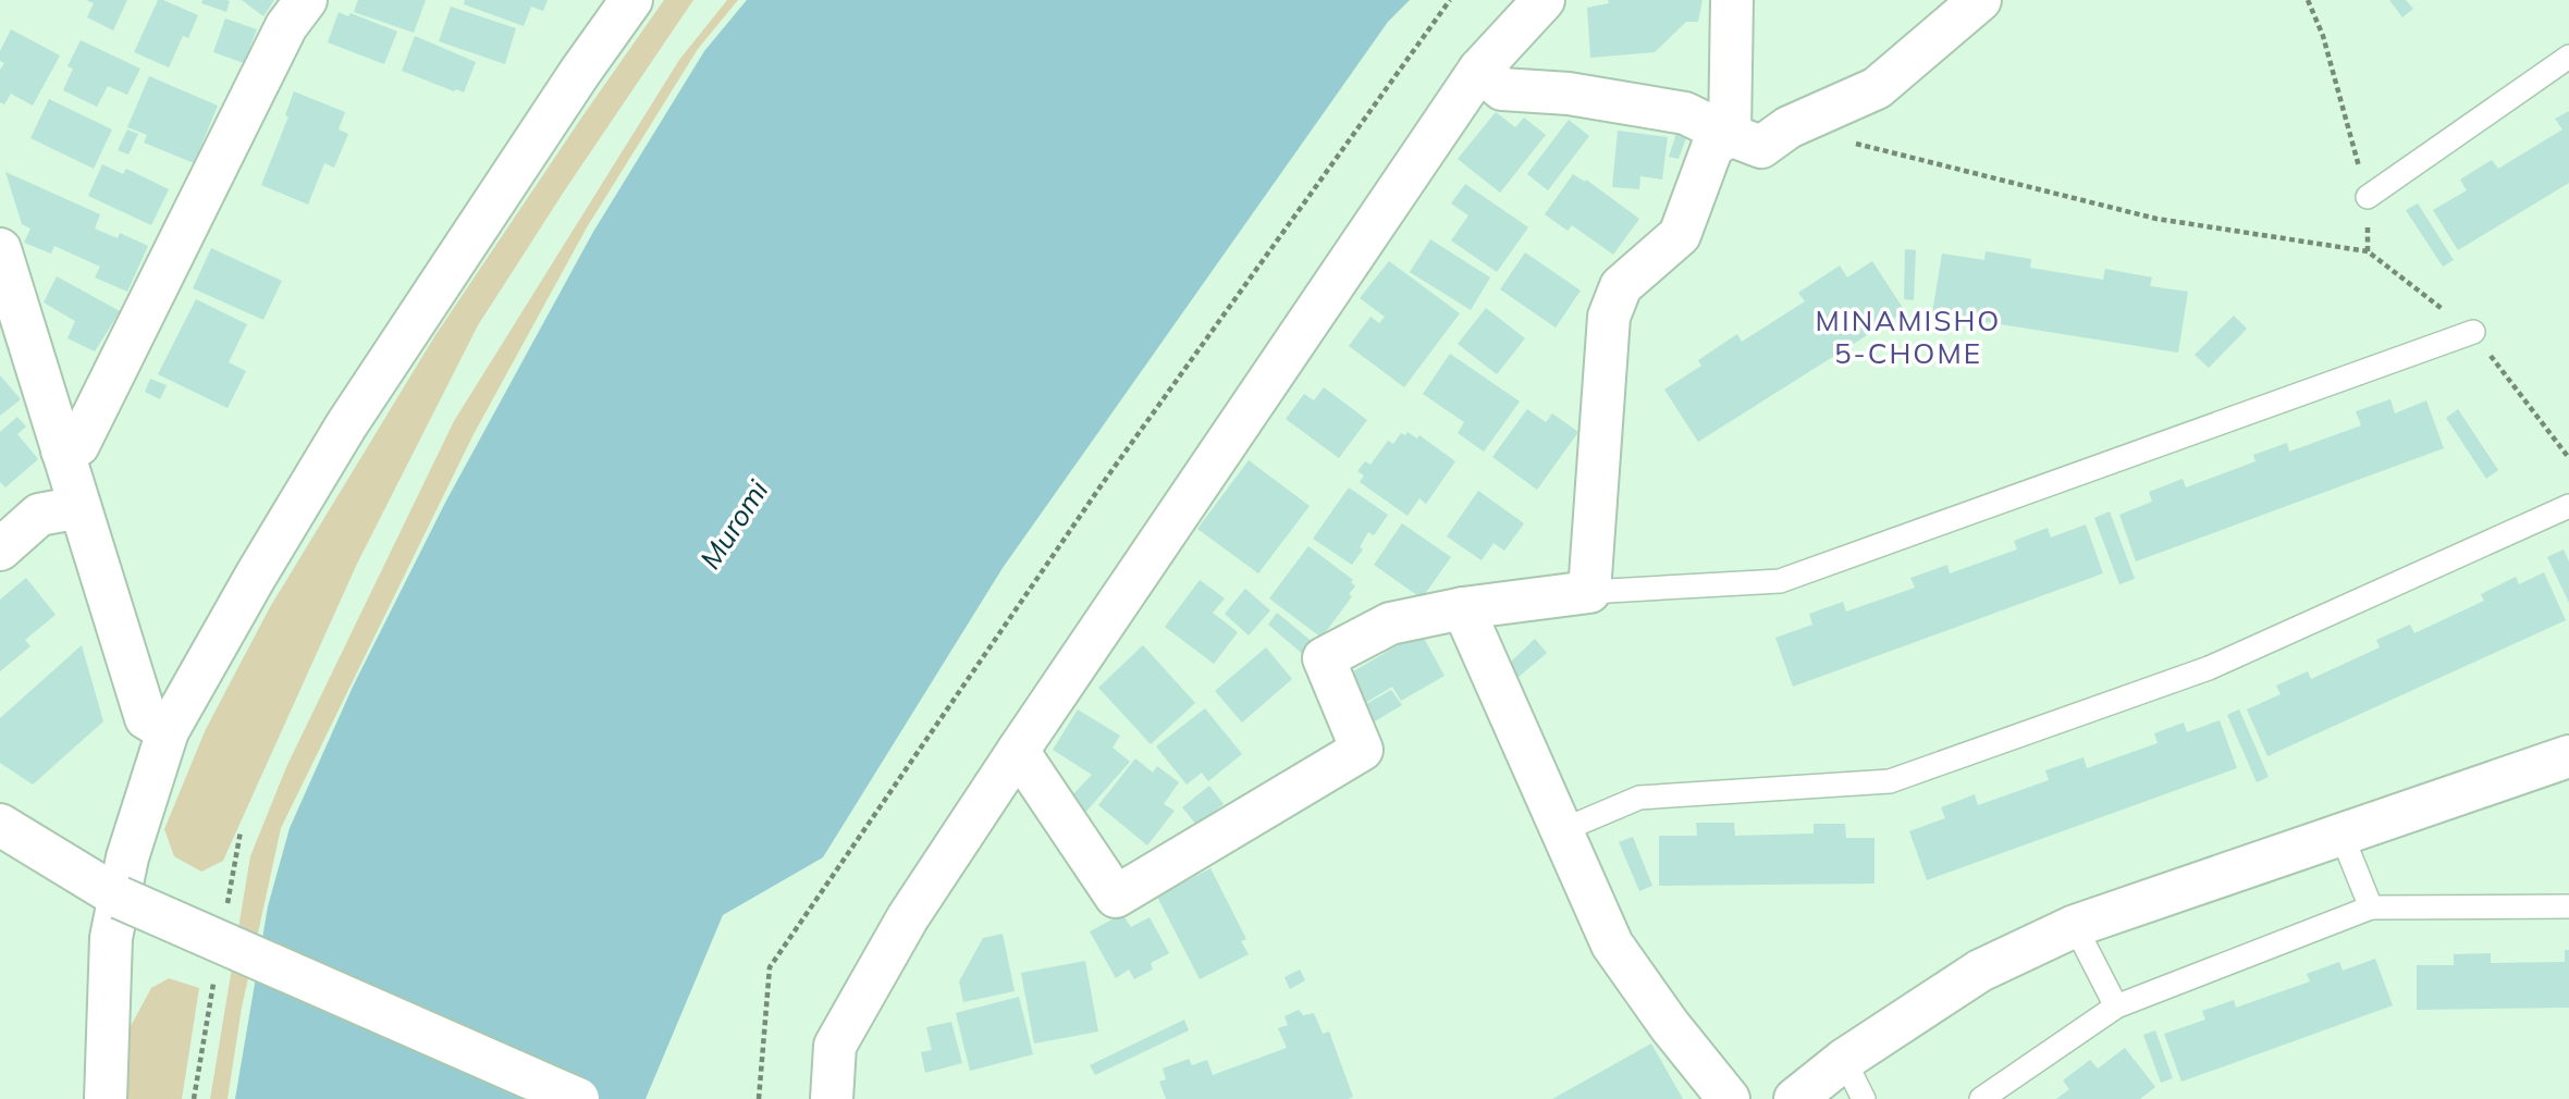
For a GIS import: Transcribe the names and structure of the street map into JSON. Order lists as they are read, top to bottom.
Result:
{
  "districts": ["MINAMISHO 5-CHOME"],
  "water": ["Muromi"]
}
